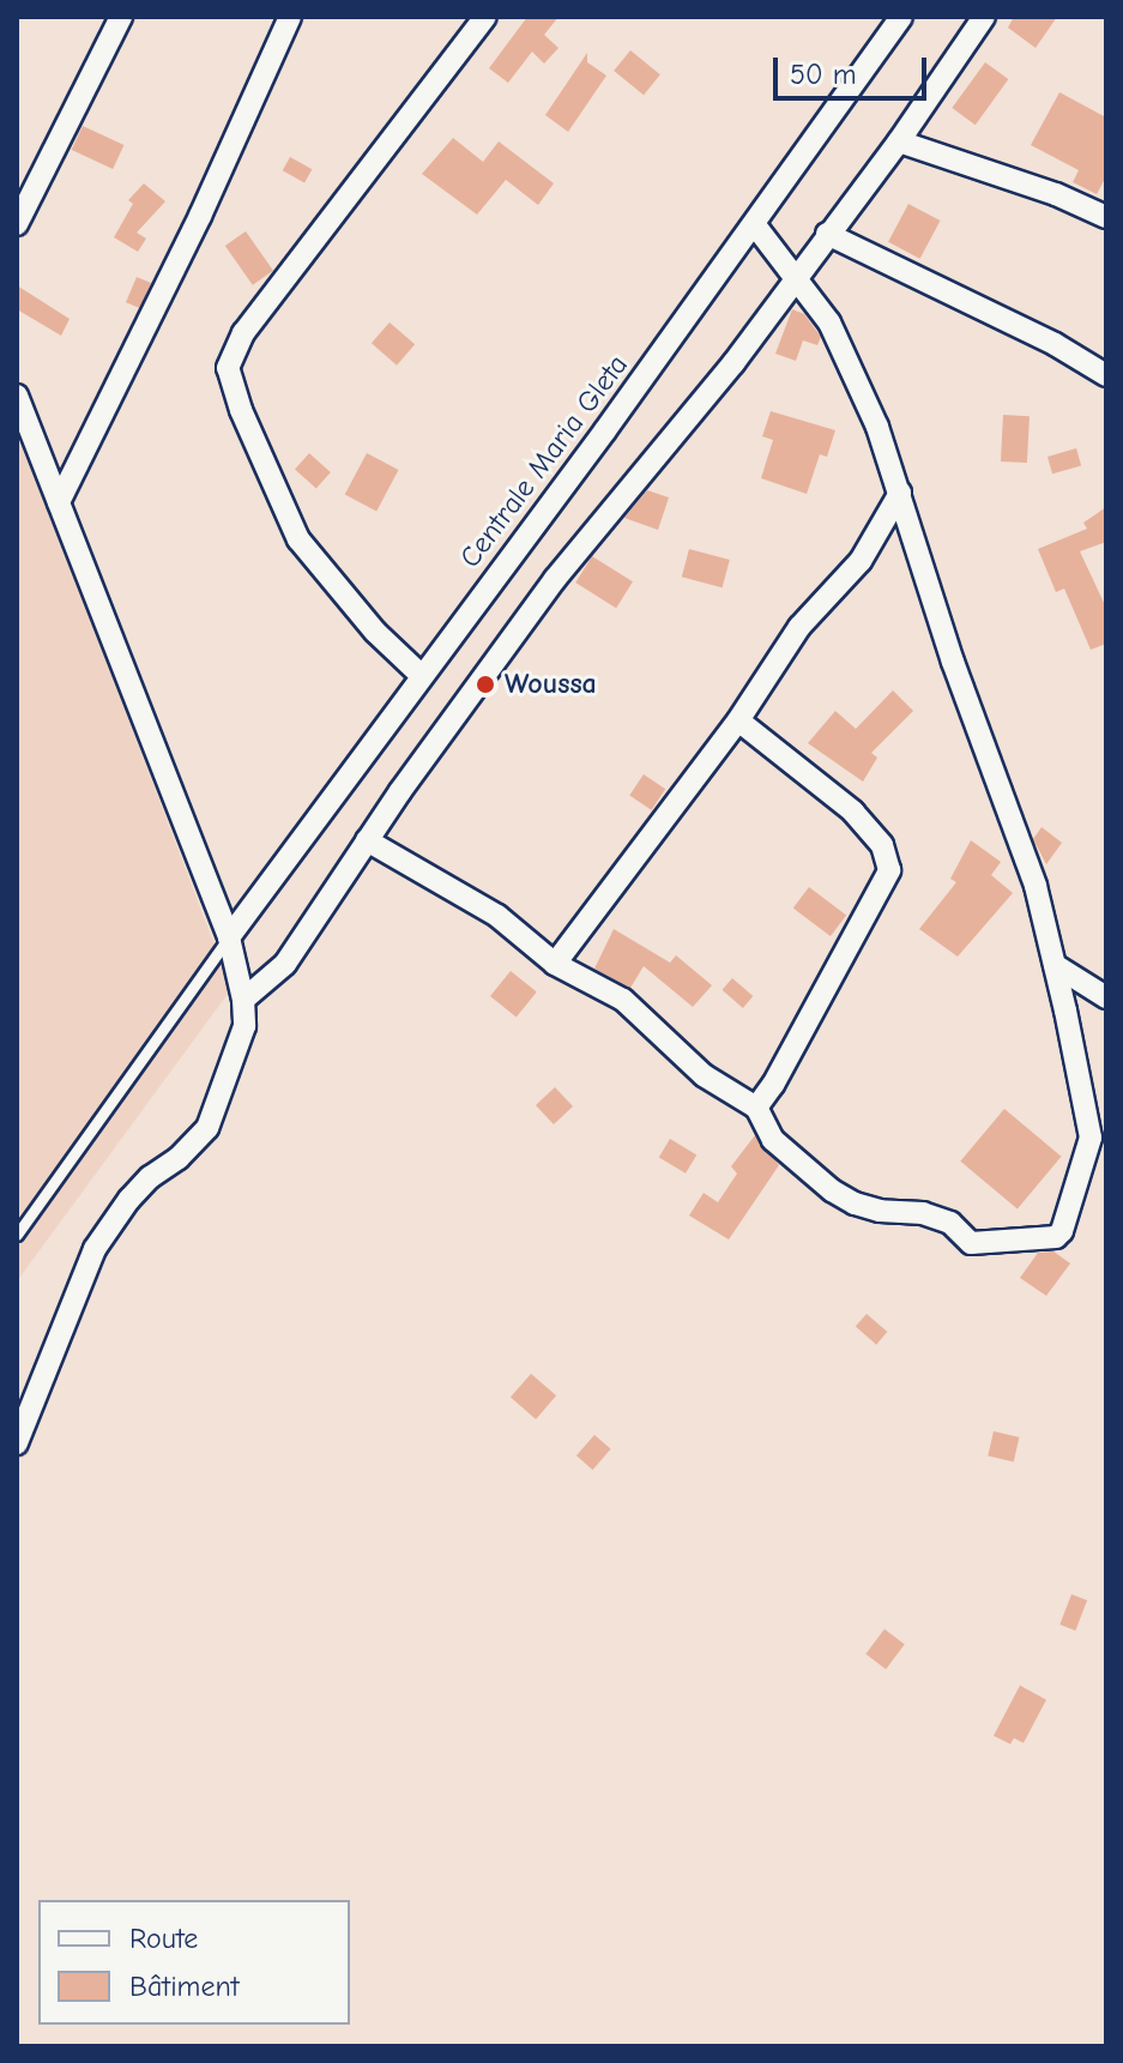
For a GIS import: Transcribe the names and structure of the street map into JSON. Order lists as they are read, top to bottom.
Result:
{
  "streets": {
    "street": ["Centrale Maria Gleta"]
  },
  "places": ["Woussa"],
  "legend": ["Route", "Bâtiment"],
  "scale_bar": "50 m"
}
